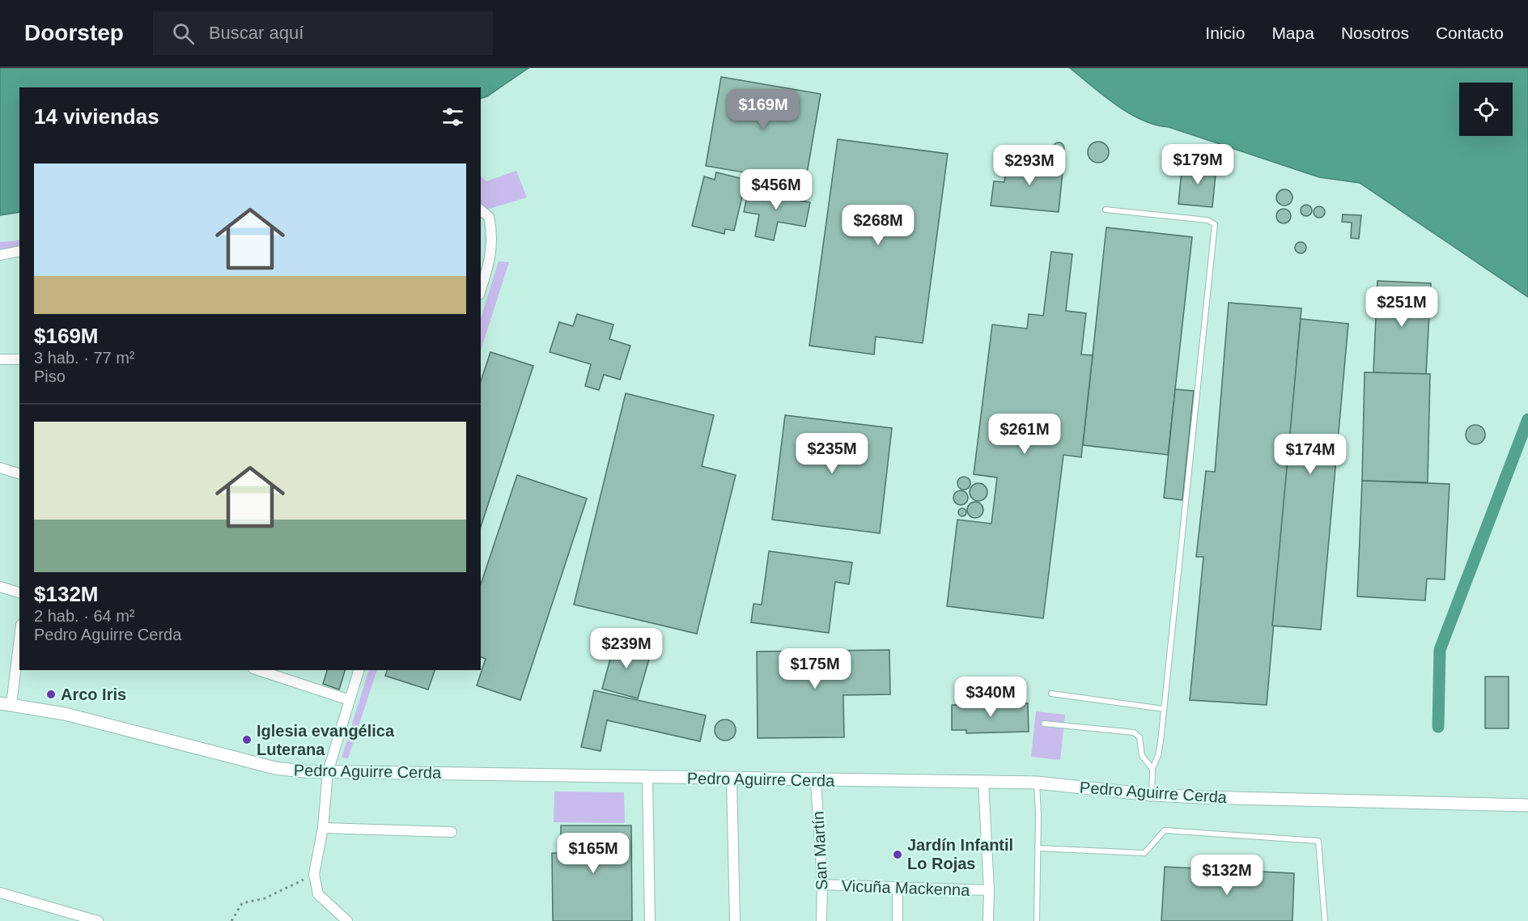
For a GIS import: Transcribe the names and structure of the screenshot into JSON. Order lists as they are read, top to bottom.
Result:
{
  "streets": {
    "street": ["Pedro Aguirre Cerda", "San Martín", "Vicuña Mackenna"]
  },
  "crossings": [
    ["Pedro Aguirre Cerda", "San Martín"],
    ["San Martín", "Vicuña Mackenna"]
  ],
  "places": ["Arco Iris", "Iglesia evangélica Luterana", "Jardín Infantil Lo Rojas"],
  "page": {
    "header": "Doorstep",
    "search": "Buscar aquí",
    "nav": [
      "Inicio",
      "Mapa",
      "Nosotros",
      "Contacto"
    ],
    "heading": "14 viviendas",
    "price": [
      "$169M",
      "$179M",
      "$293M",
      "$456M",
      "$268M",
      "$251M",
      "$261M",
      "$235M",
      "$174M",
      "$239M",
      "$175M",
      "$340M",
      "$165M",
      "$132M"
    ],
    "list": [
      {
        "name": "$169M",
        "note": "3 hab. · 77 m² · Piso"
      },
      {
        "name": "$132M",
        "note": "2 hab. · 64 m² · Pedro Aguirre Cerda"
      }
    ]
  }
}
